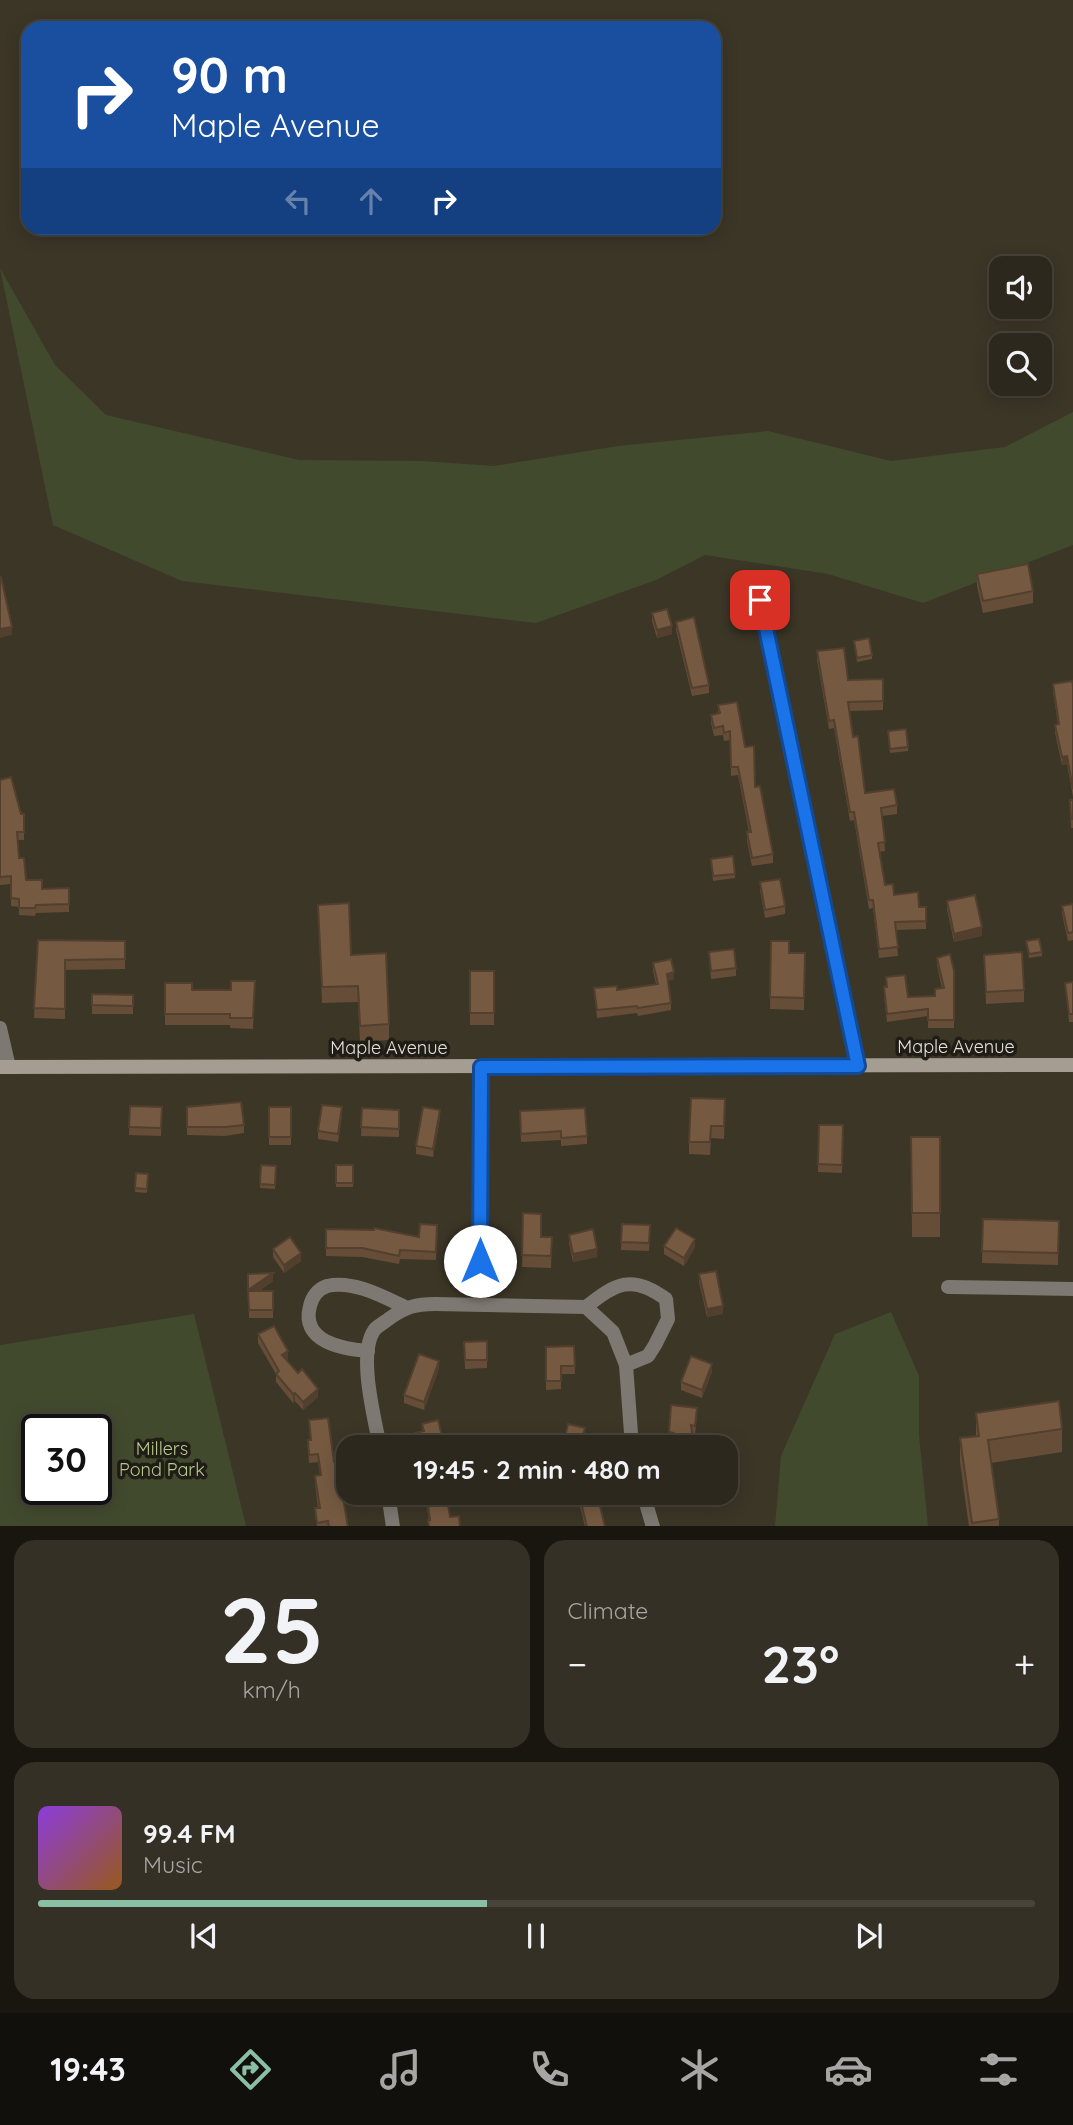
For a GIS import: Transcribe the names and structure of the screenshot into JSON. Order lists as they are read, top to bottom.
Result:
{
  "streets": {
    "main road": ["Maple Avenue"]
  },
  "parks": ["Millers Pond Park"],
  "page": {
    "turn": ["90 m", "Maple Avenue"],
    "limit": "30",
    "trip": "19:45 · 2 min · 480 m",
    "tile": [
      ["25", "km/h"],
      "Climate"
    ],
    "heat": ["−", "23°", "+"],
    "song": ["99.4 FM", "Music"],
    "tabs": "19:43"
  }
}
